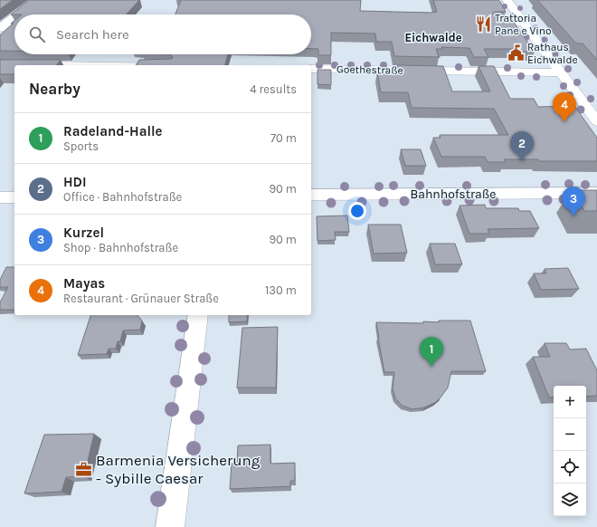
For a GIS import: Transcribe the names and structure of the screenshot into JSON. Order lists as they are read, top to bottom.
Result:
{
  "streets": {
    "street": ["Goethestraße", "Bahnhofstraße"]
  },
  "districts": ["Eichwalde"],
  "places": {
    "restaurant": ["Trattoria Pane e Vino"],
    "public building": ["Rathaus Eichwalde"],
    "office": ["Barmenia Versicherung - Sybille Caesar"]
  },
  "page": {
    "search": "Search here",
    "heading": ["Nearby", "4 results"],
    "pins": [
      "4",
      "2",
      "3",
      "1"
    ],
    "list": [
      {
        "mark": "1",
        "name": "Radeland-Halle",
        "note": "Sports",
        "value": "70 m"
      },
      {
        "mark": "2",
        "name": "HDI",
        "note": "Office · Bahnhofstraße",
        "value": "90 m"
      },
      {
        "mark": "3",
        "name": "Kurzel",
        "note": "Shop · Bahnhofstraße",
        "value": "90 m"
      },
      {
        "mark": "4",
        "name": "Mayas",
        "note": "Restaurant · Grünauer Straße",
        "value": "130 m"
      }
    ],
    "map_buttons": ["+", "−"]
  }
}
